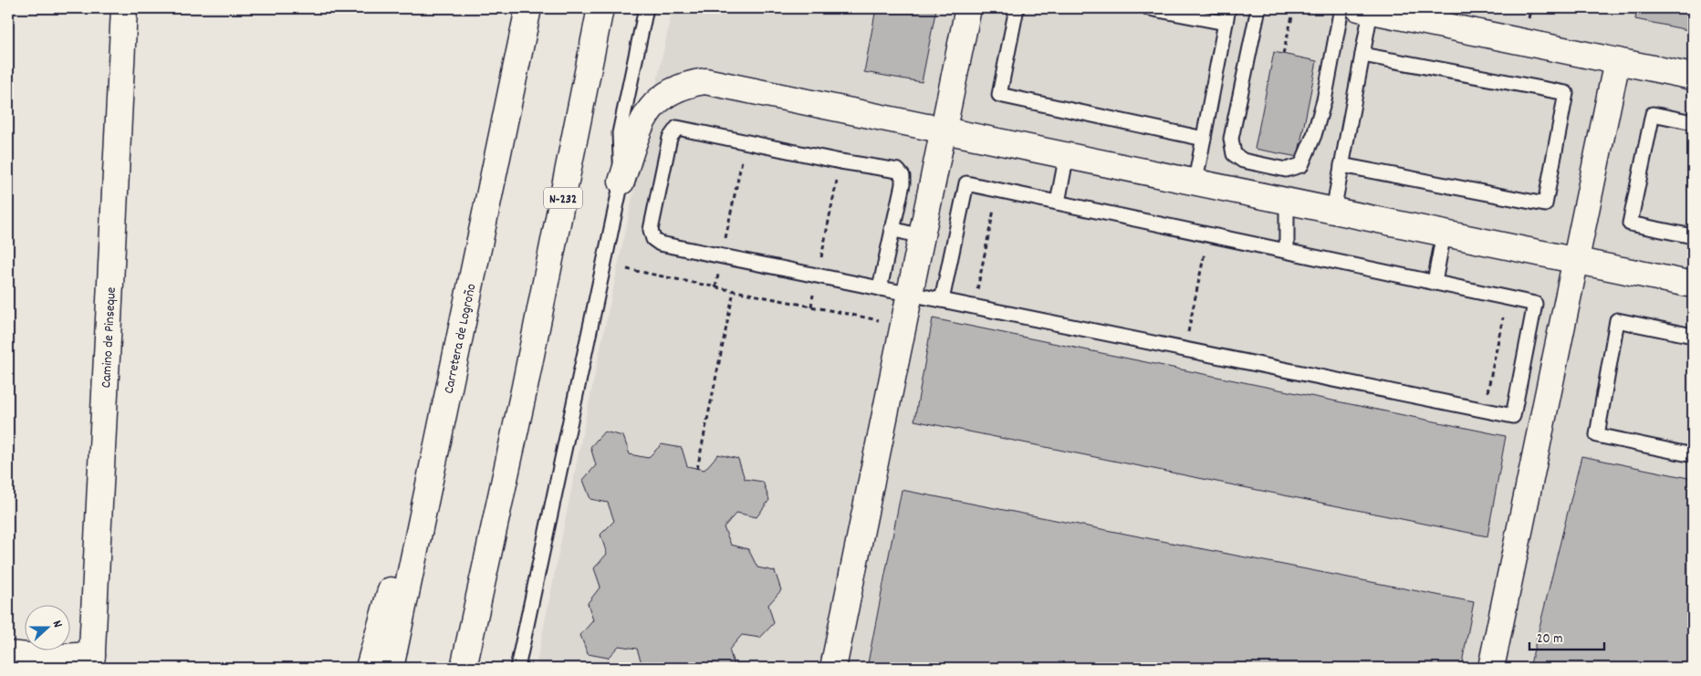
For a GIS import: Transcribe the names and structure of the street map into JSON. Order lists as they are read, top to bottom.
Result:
{
  "streets": {
    "main road": ["N-232", "Camino de Pinseque", "Carretera de Logroño"]
  },
  "scale_bar": "20 m",
  "north": "right"
}
